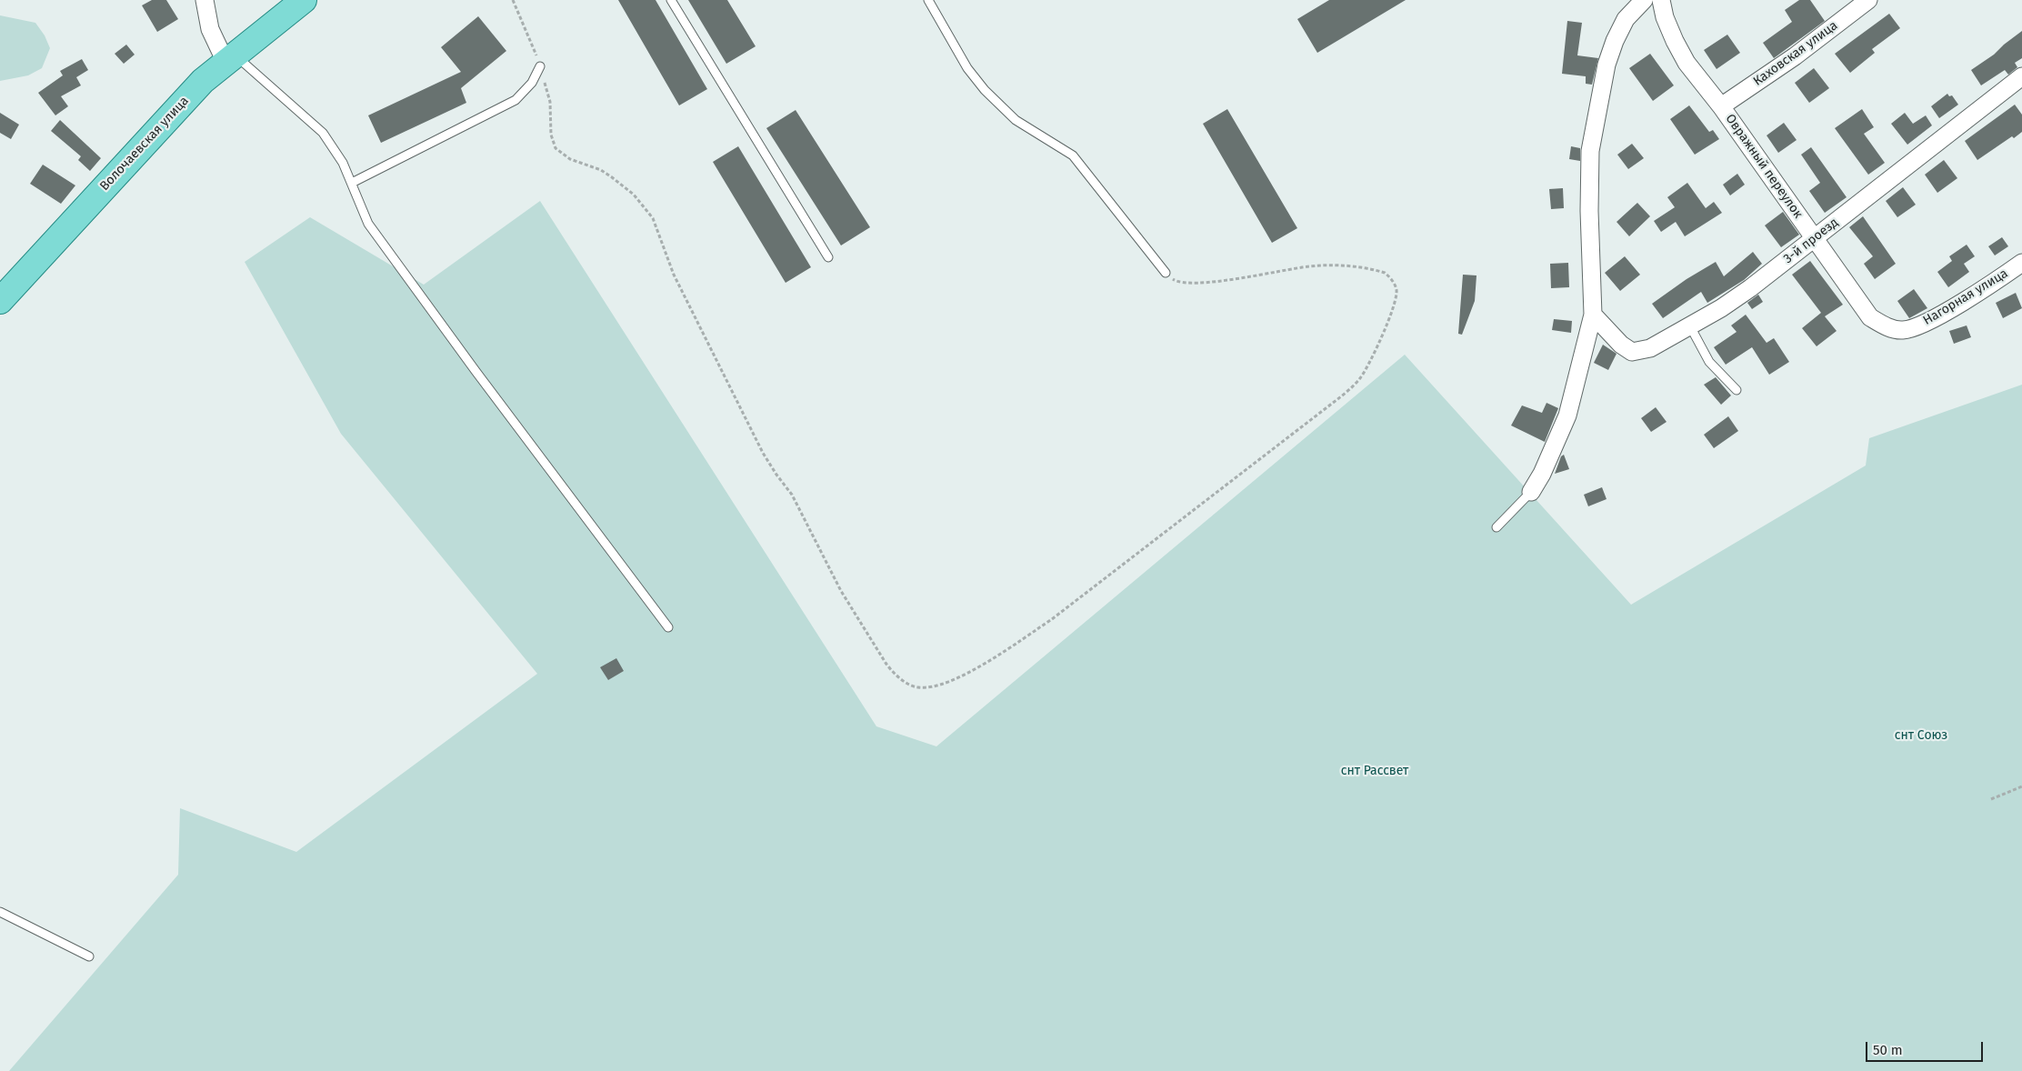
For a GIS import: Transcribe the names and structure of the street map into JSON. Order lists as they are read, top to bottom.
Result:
{
  "streets": {
    "main road": ["Волочаевская улица"],
    "street": [
      "Каховская улица",
      "Овражный переулок",
      "3-й проезд",
      "Нагорная улица"
    ]
  },
  "crossings": [
    ["Каховская улица", "Овражный переулок"],
    ["Овражный переулок", "3-й проезд"],
    ["Овражный переулок", "Нагорная улица"]
  ],
  "parks": ["снт Союз", "снт Рассвет"],
  "scale_bar": "50 m"
}
